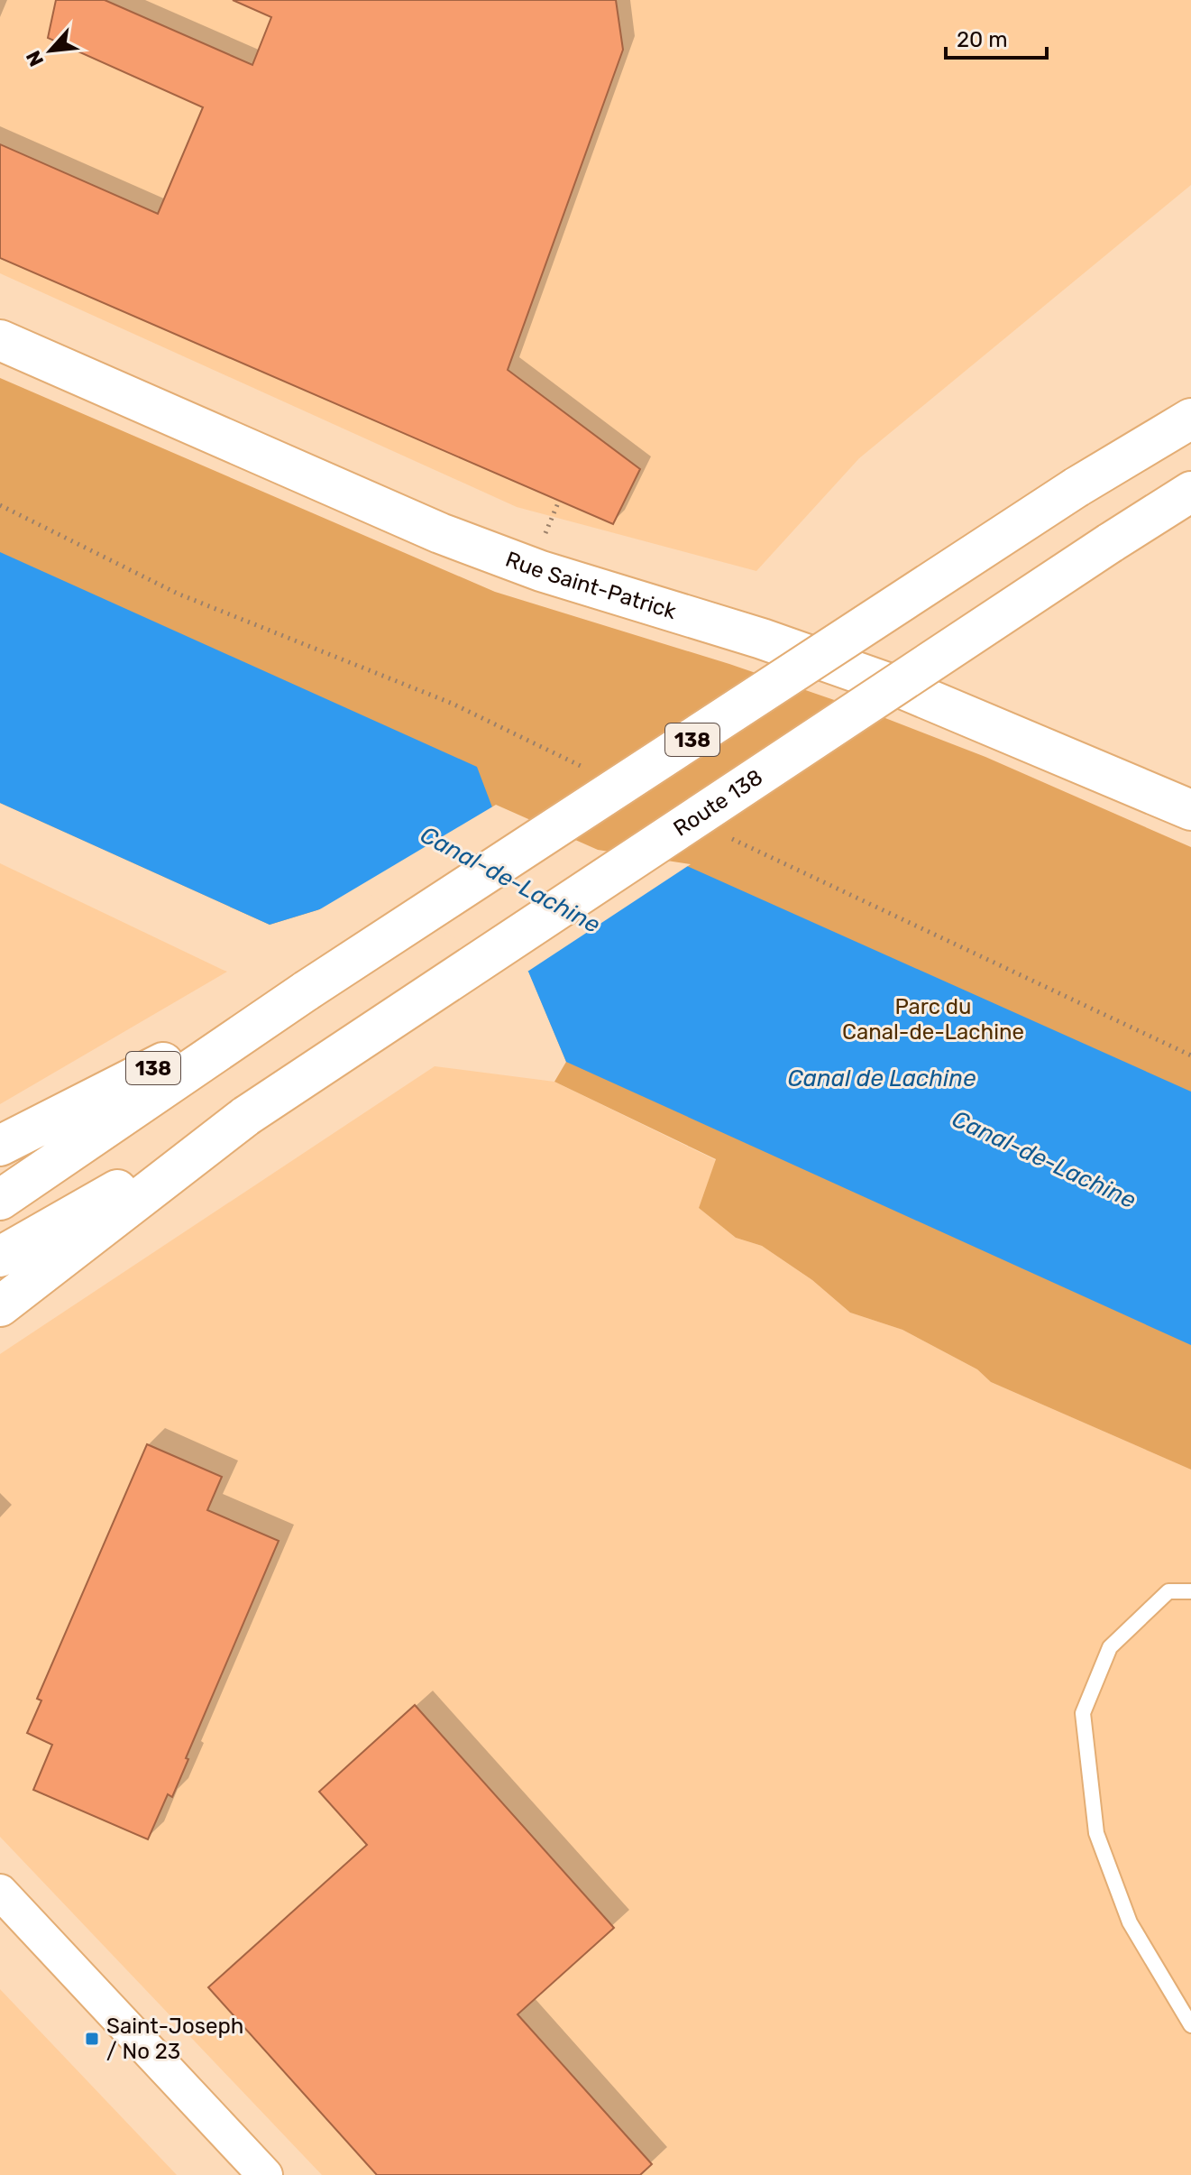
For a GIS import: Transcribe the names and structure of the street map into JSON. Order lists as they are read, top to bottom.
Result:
{
  "streets": {
    "main road": ["Rue Saint-Patrick", "138", "Route 138"]
  },
  "water": ["Canal-de-Lachine", "Canal de Lachine"],
  "parks": ["Parc du Canal-de-Lachine"],
  "places": {
    "transit": ["Saint-Joseph / No 23"]
  },
  "scale_bar": "20 m",
  "north": "bottom left"
}
